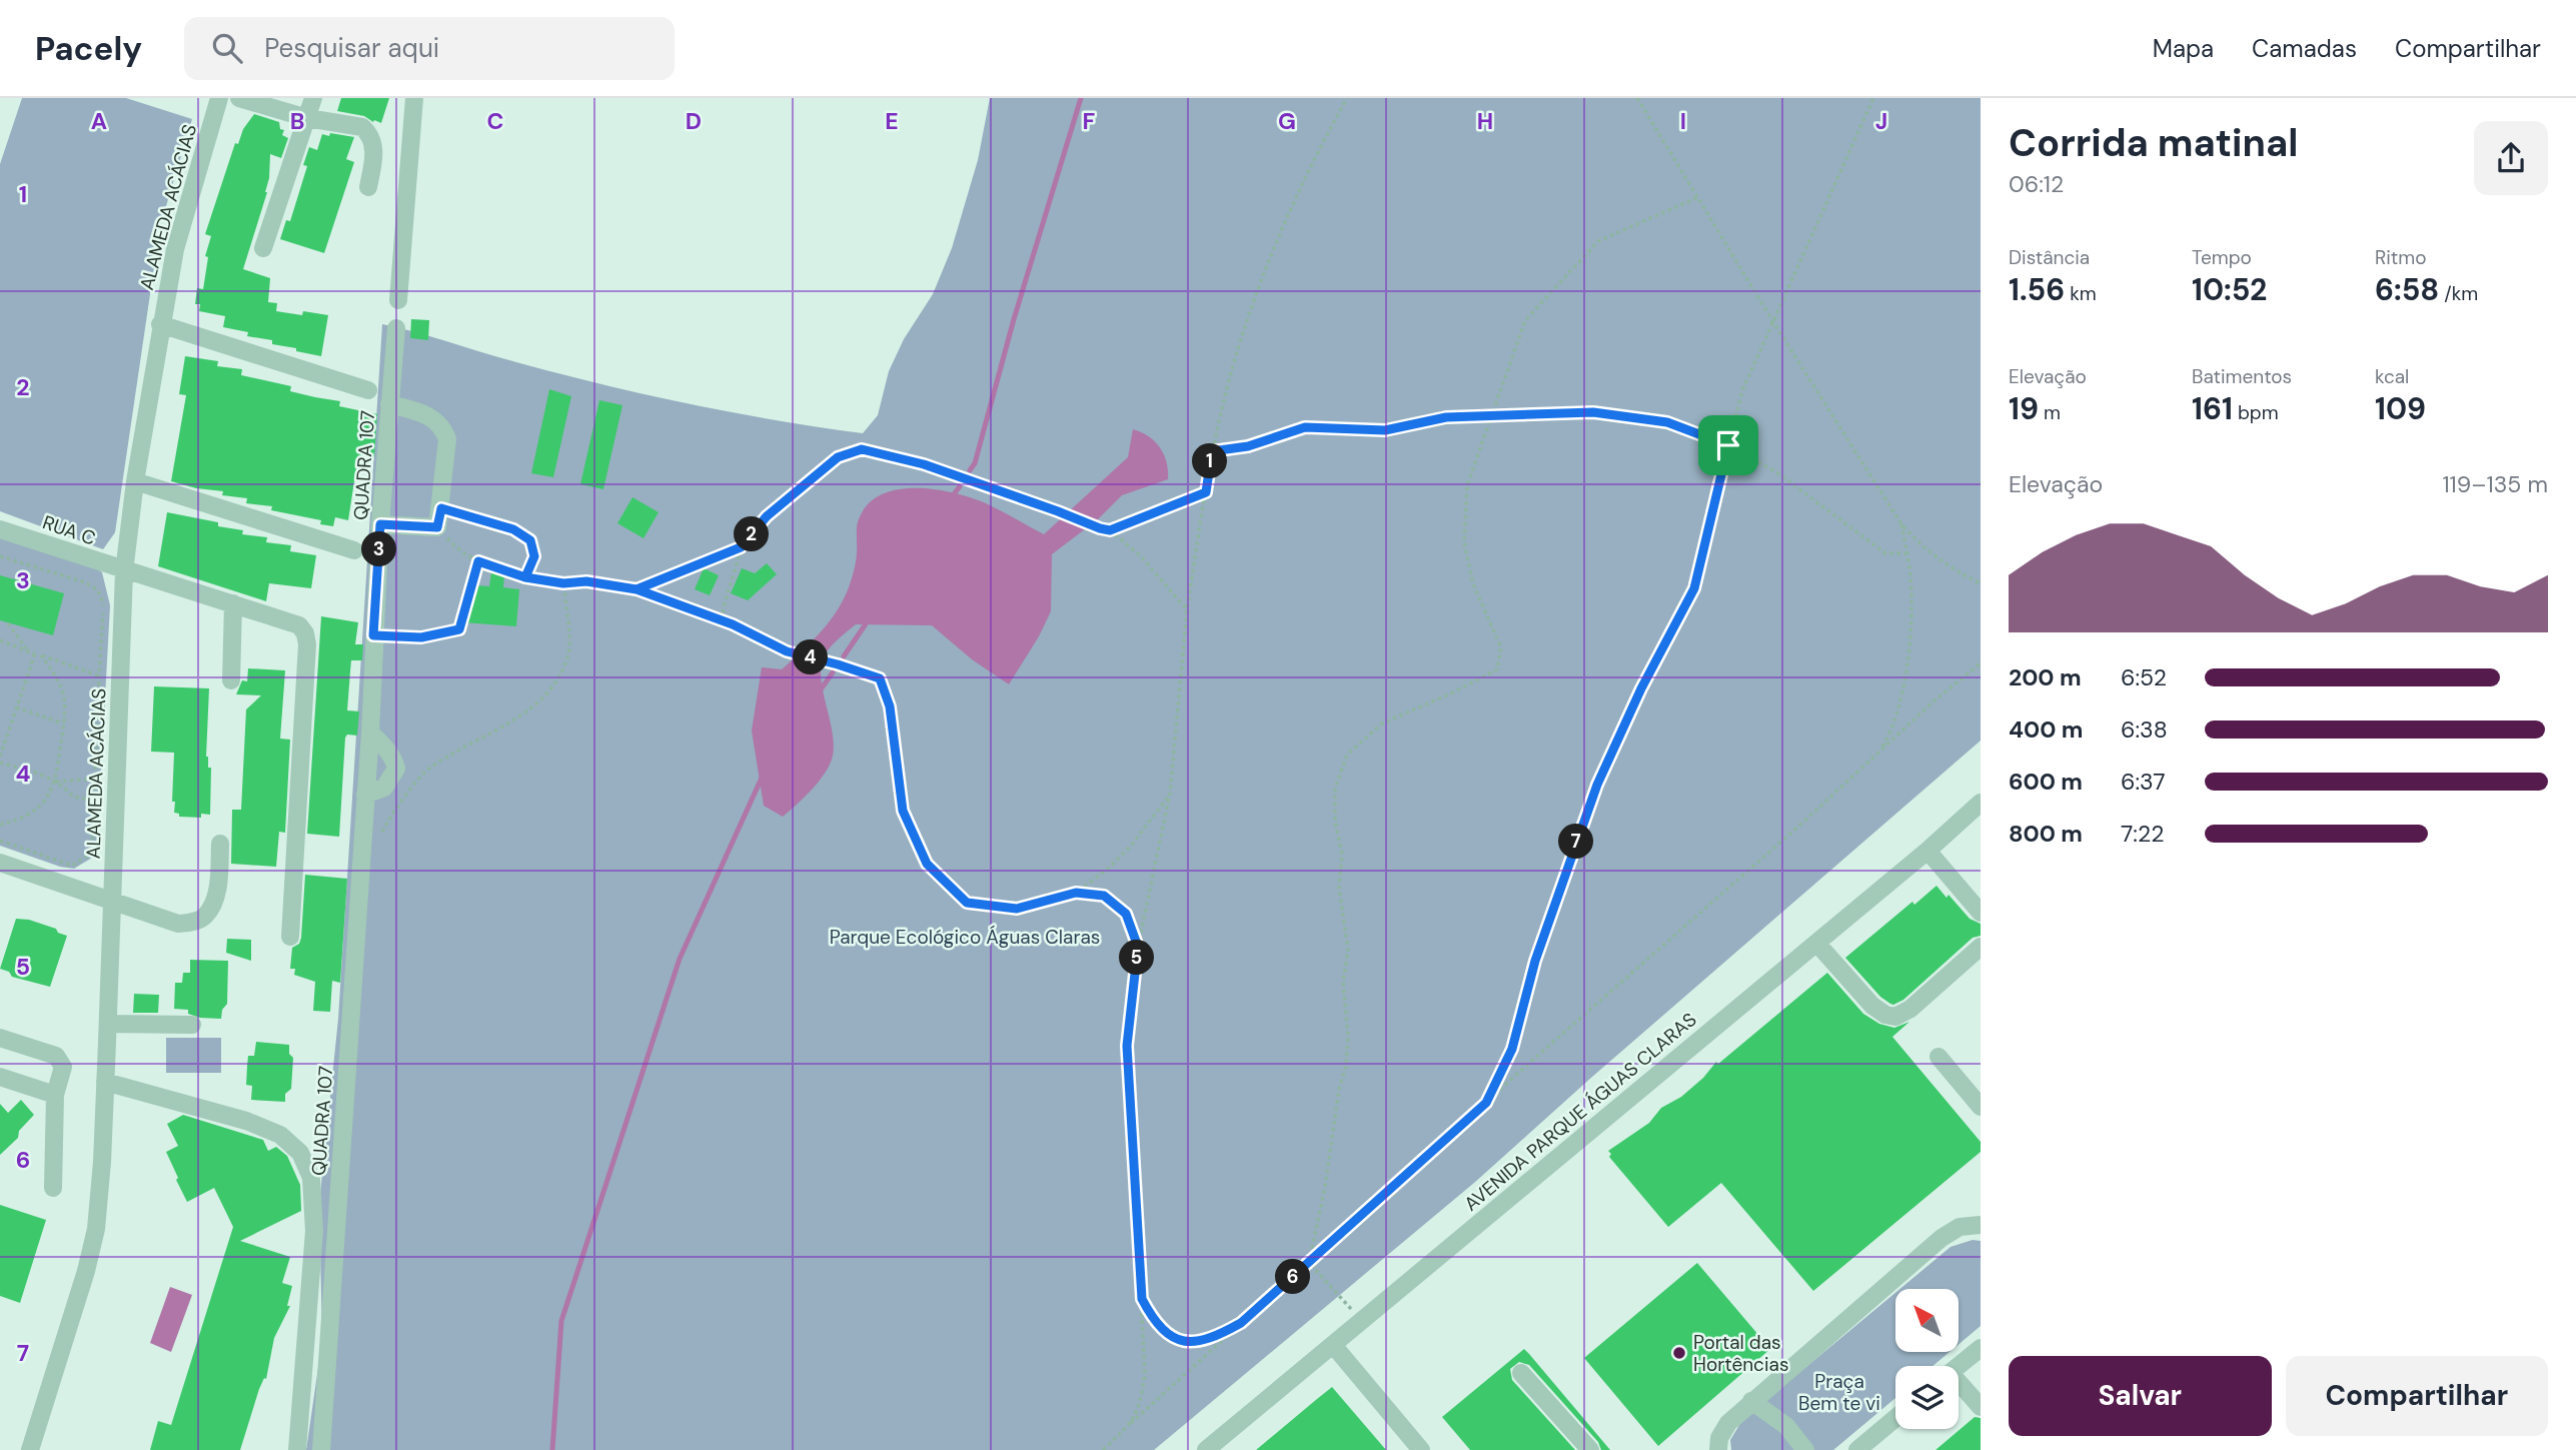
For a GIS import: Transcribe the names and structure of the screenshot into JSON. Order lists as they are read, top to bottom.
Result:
{
  "streets": {
    "street": [
      "ALAMEDA ACÁCIAS",
      "QUADRA 107",
      "RUA C",
      "AVENIDA PARQUE ÁGUAS CLARAS"
    ]
  },
  "crossings": [
    ["ALAMEDA ACÁCIAS", "RUA C"]
  ],
  "parks": ["Parque Ecológico Águas Claras", "Praça Bem te vi"],
  "places": ["Portal das Hortências"],
  "north": "top left",
  "page": {
    "header": "Pacely",
    "search": "Pesquisar aqui",
    "nav": ["Mapa", "Camadas", "Compartilhar"],
    "heading": ["Corrida matinal", "06:12"],
    "stats": [
      ["Distância", "1.56 km"],
      ["Tempo", "10:52"],
      ["Ritmo", "6:58 /km"],
      ["Elevação", "19 m"],
      ["Batimentos", "161 bpm"],
      ["kcal", "109"]
    ],
    "pins": [
      "1",
      "2",
      "3",
      "4",
      "7",
      "5",
      "6"
    ],
    "chart": ["Elevação", "119–135 m"],
    "list": [
      {
        "name": "200 m",
        "note": "6:52"
      },
      {
        "name": "400 m",
        "note": "6:38"
      },
      {
        "name": "600 m",
        "note": "6:37"
      },
      {
        "name": "800 m",
        "note": "7:22"
      }
    ],
    "buttons": ["Salvar", "Compartilhar"]
  },
  "grid": {
    "columns": [
      "A",
      "B",
      "C",
      "D",
      "E",
      "F",
      "G",
      "H",
      "I",
      "J"
    ],
    "rows": [
      "1",
      "2",
      "3",
      "4",
      "5",
      "6",
      "7"
    ]
  }
}
